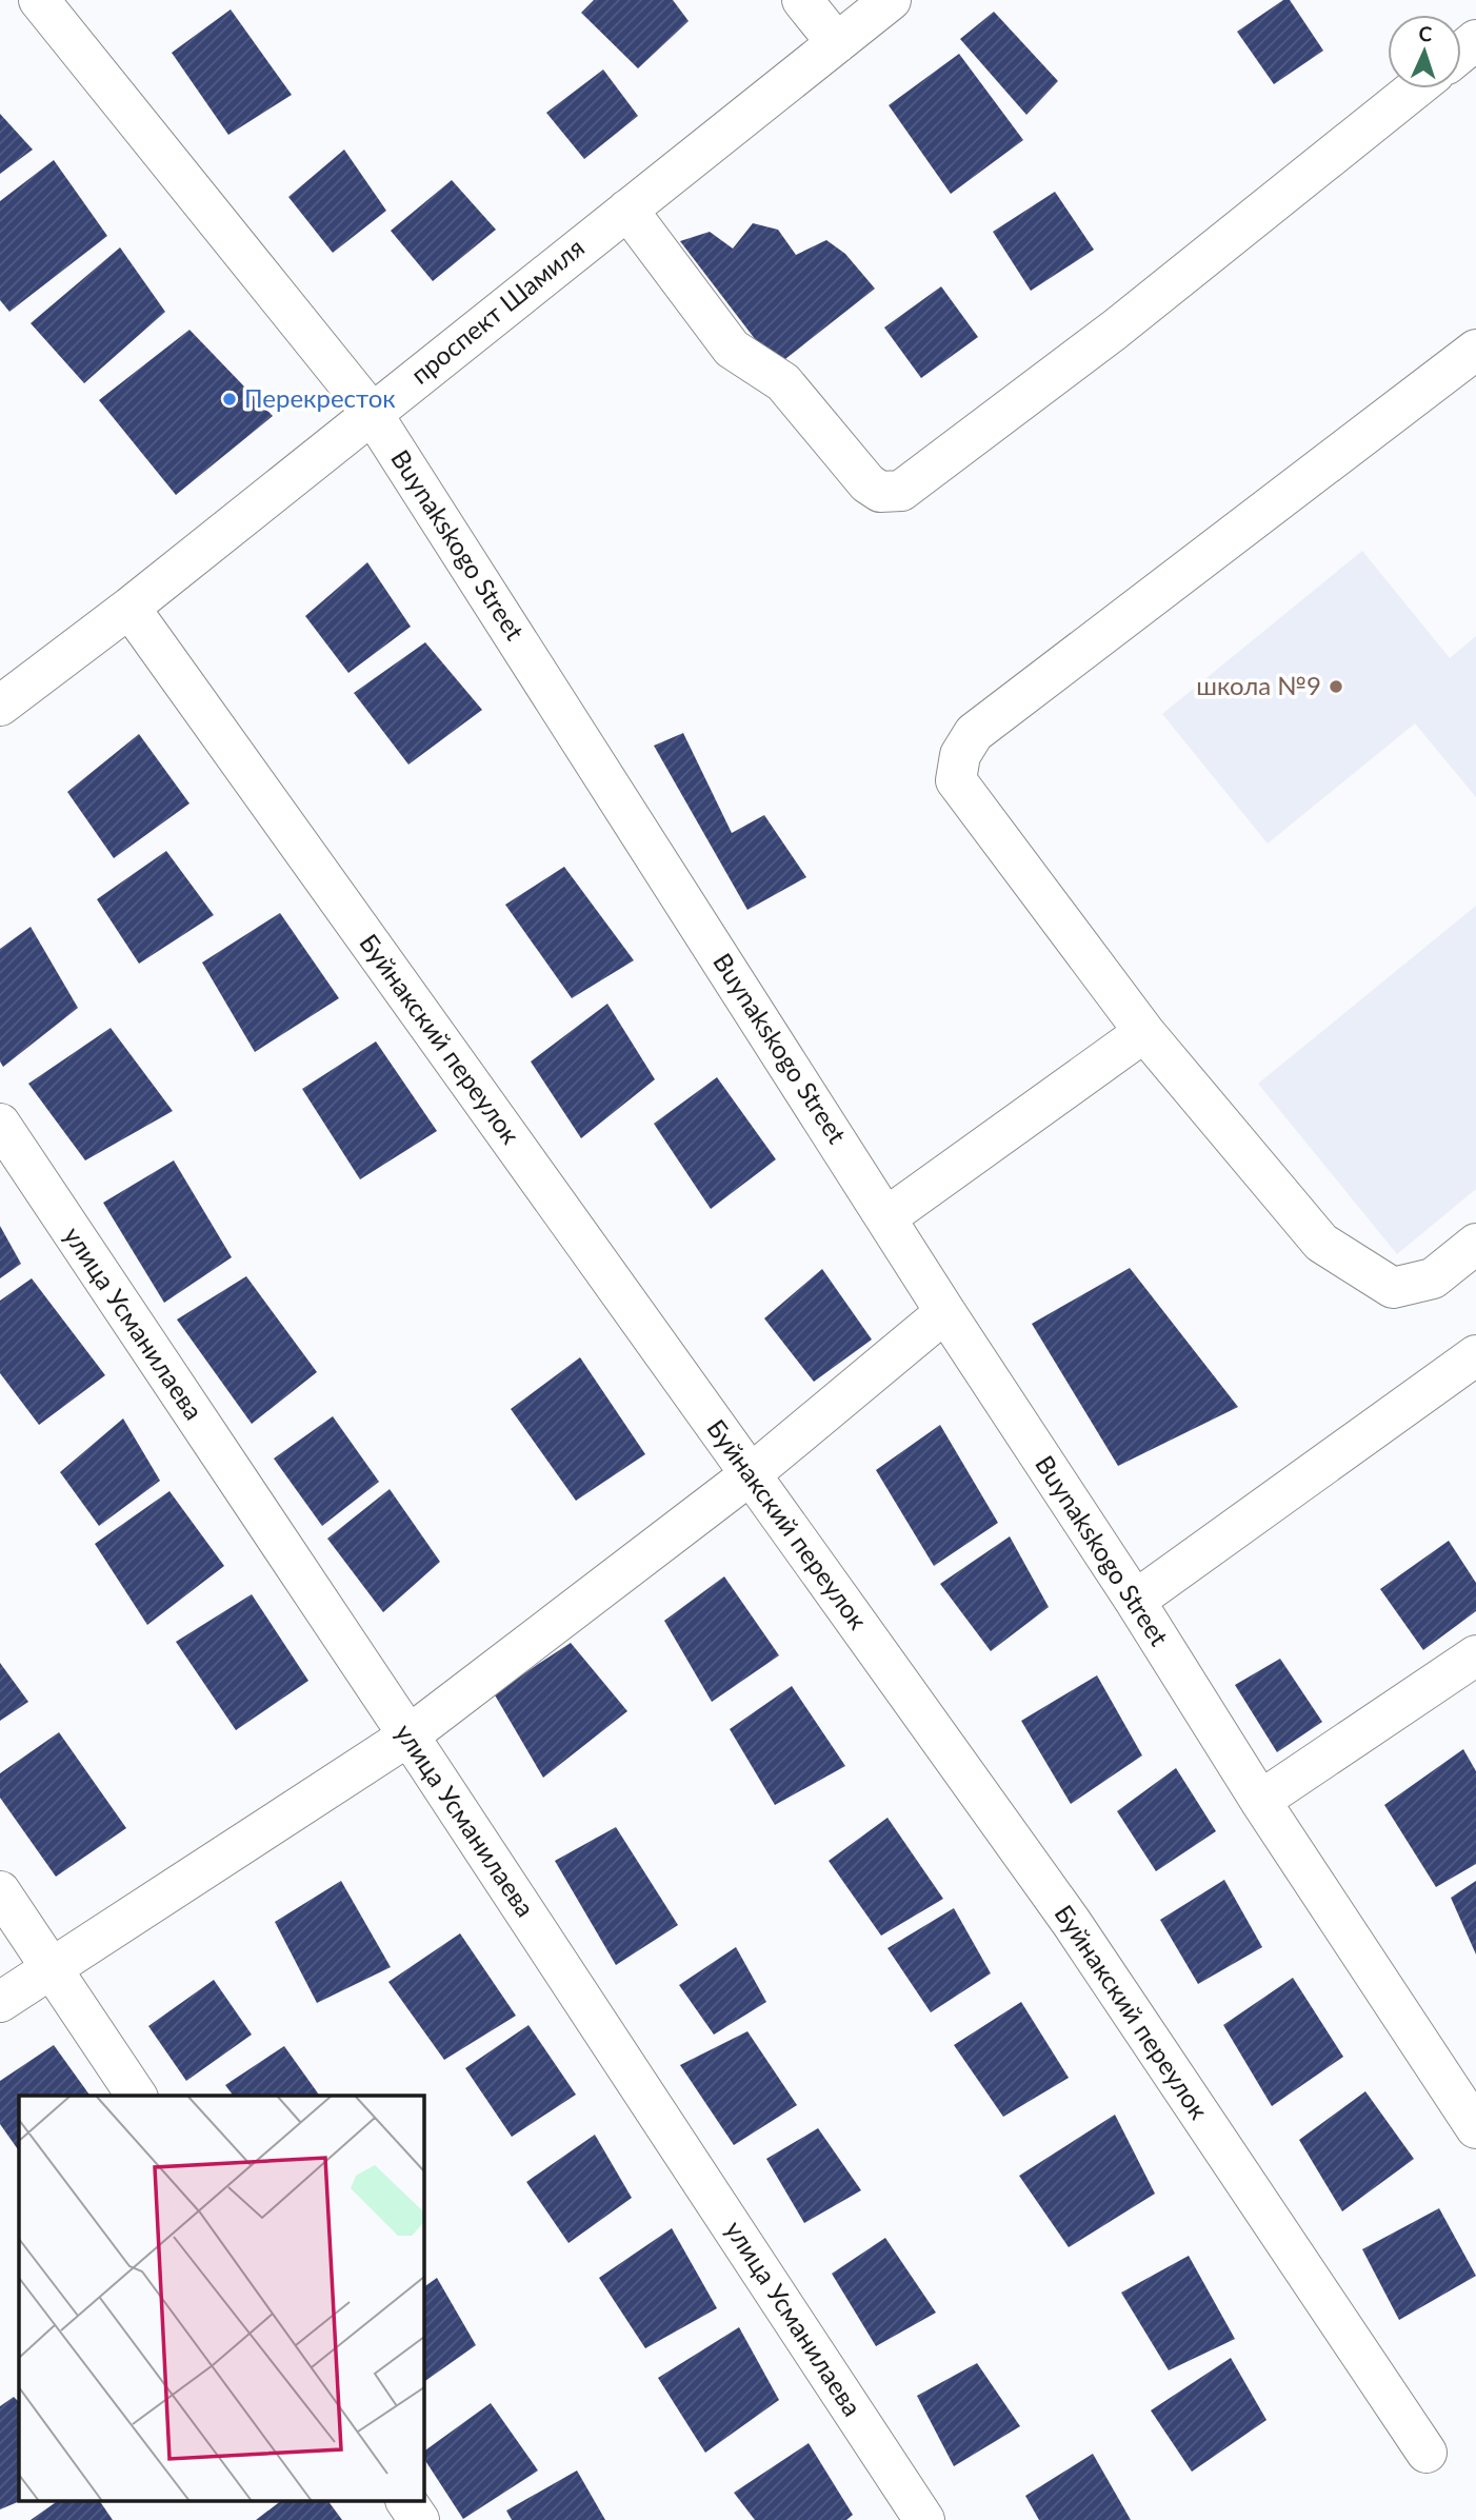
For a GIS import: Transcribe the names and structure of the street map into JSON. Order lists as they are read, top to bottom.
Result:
{
  "streets": {
    "street": [
      "проспект Шамиля",
      "Buynakskogo Street",
      "Буйнакский переулок",
      "улица Усманилаева"
    ]
  },
  "crossings": [
    ["проспект Шамиля", "Buynakskogo Street"],
    ["проспект Шамиля", "Буйнакский переулок"]
  ],
  "places": ["Перекресток", "школа №9"],
  "north": "top"
}
